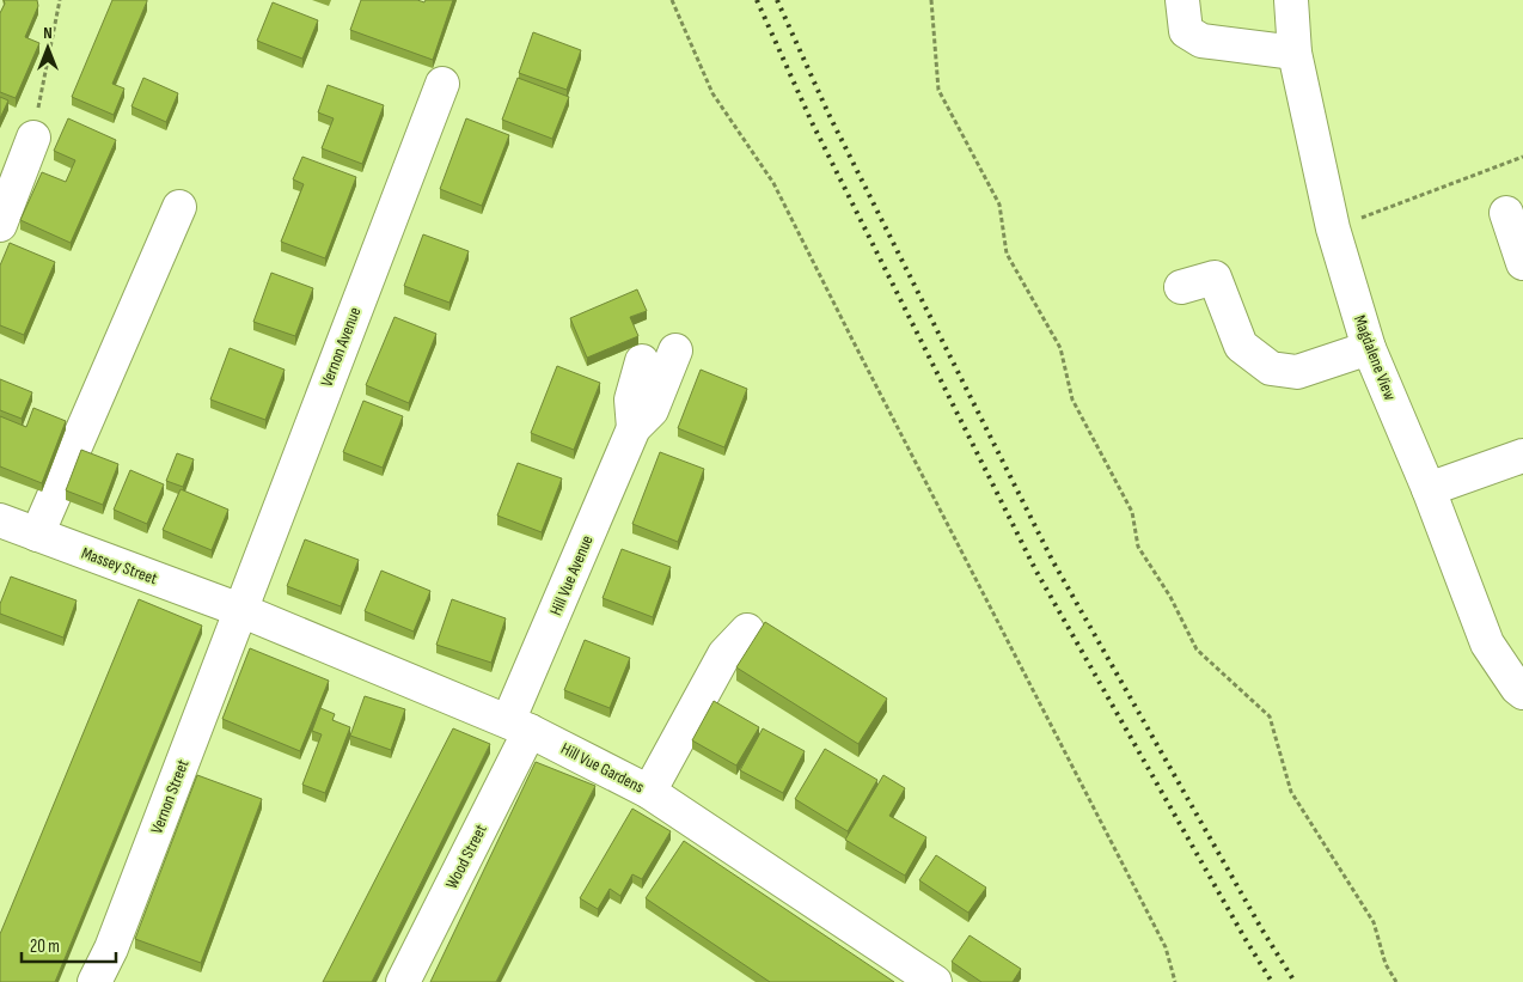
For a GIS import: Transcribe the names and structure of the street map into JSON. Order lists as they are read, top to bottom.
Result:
{
  "streets": {
    "street": [
      "Vernon Avenue",
      "Magdalene View",
      "Massey Street",
      "Hill Vue Avenue",
      "Hill Vue Gardens",
      "Vernon Street",
      "Wood Street"
    ]
  },
  "crossings": [
    ["Vernon Avenue", "Massey Street"],
    ["Vernon Avenue", "Hill Vue Gardens"],
    ["Vernon Avenue", "Vernon Street"],
    ["Massey Street", "Hill Vue Gardens"],
    ["Massey Street", "Vernon Street"],
    ["Hill Vue Avenue", "Hill Vue Gardens"],
    ["Hill Vue Avenue", "Wood Street"],
    ["Hill Vue Gardens", "Vernon Street"],
    ["Hill Vue Gardens", "Wood Street"]
  ],
  "scale_bar": "20 m",
  "north": "top"
}
